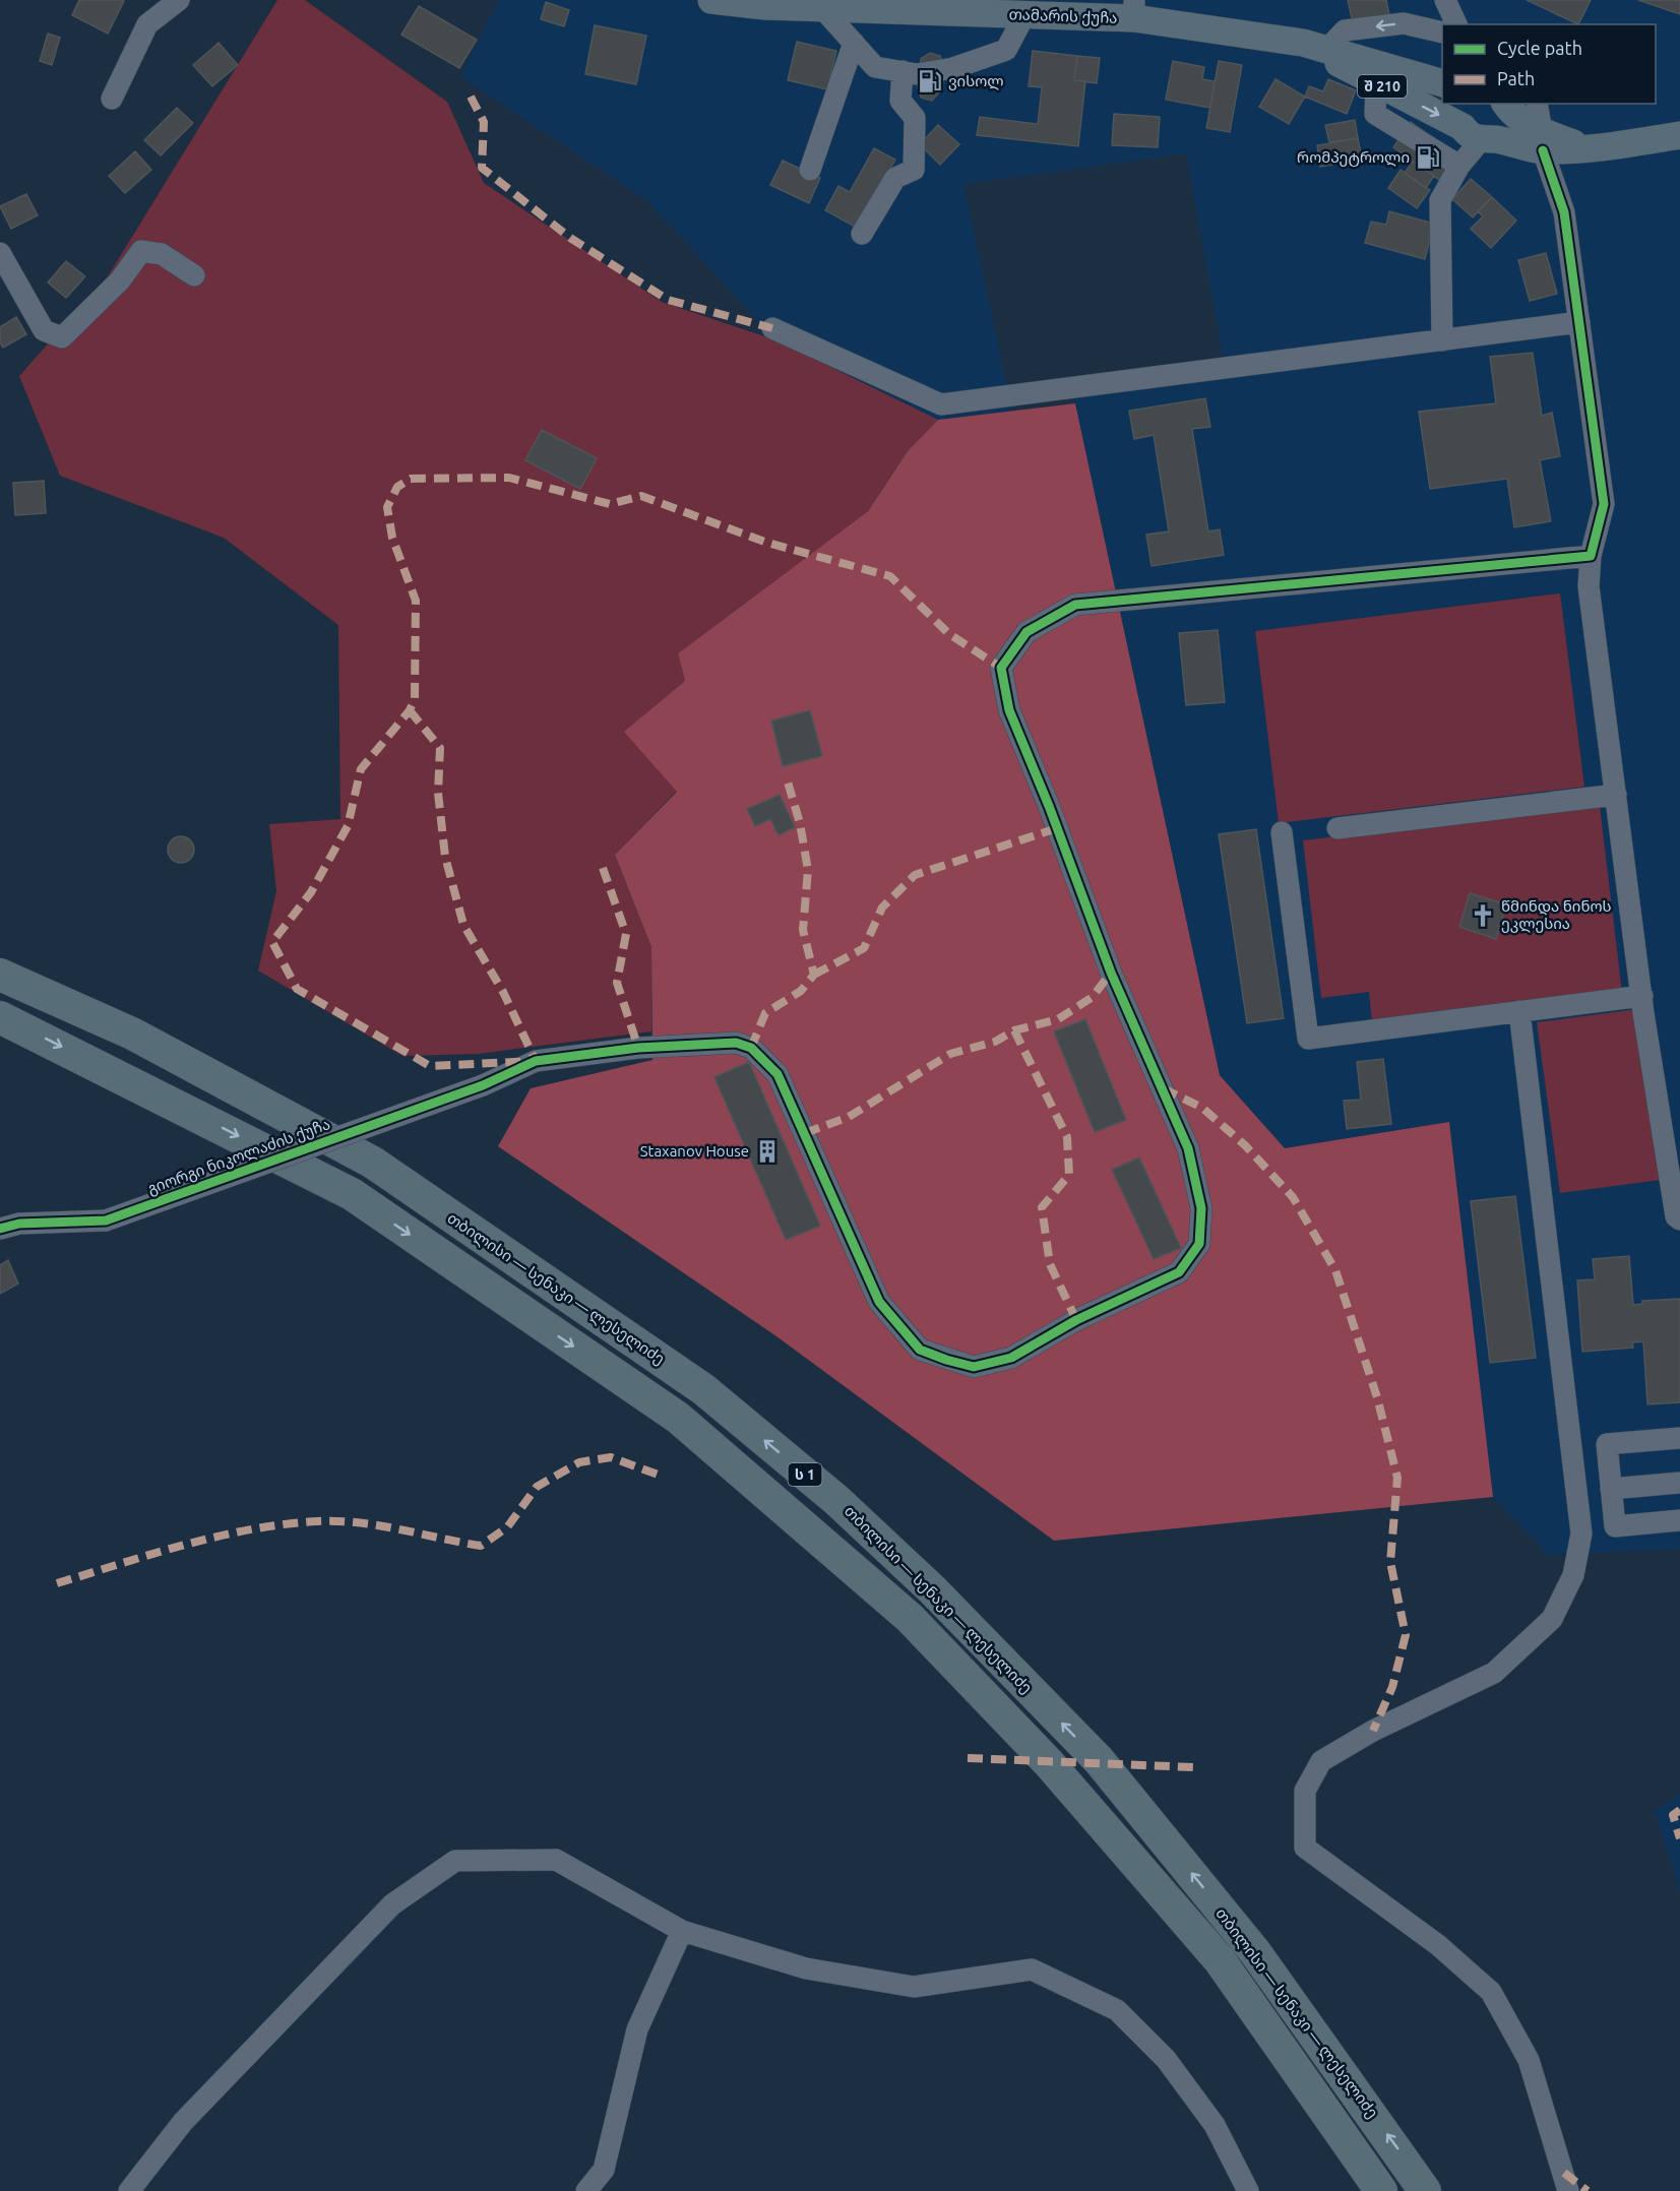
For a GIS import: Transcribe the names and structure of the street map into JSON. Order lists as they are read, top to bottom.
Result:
{
  "streets": {
    "highway": ["თბილისი — სენაკი — ლესელიძე", "ს 1"],
    "main road": ["თამარის ქუჩა", "შ 210"],
    "street": ["გიორგი ნიკოლაძის ქუჩა"]
  },
  "crossings": [
    ["თამარის ქუჩა", "შ 210"]
  ],
  "places": {
    "fuel station": ["ვისოლ", "რომპეტროლი"],
    "church": ["წმინდა ნინოს ეკლესია"],
    "building": ["Staxanov House"]
  },
  "legend": ["Cycle path", "Path"]
}
